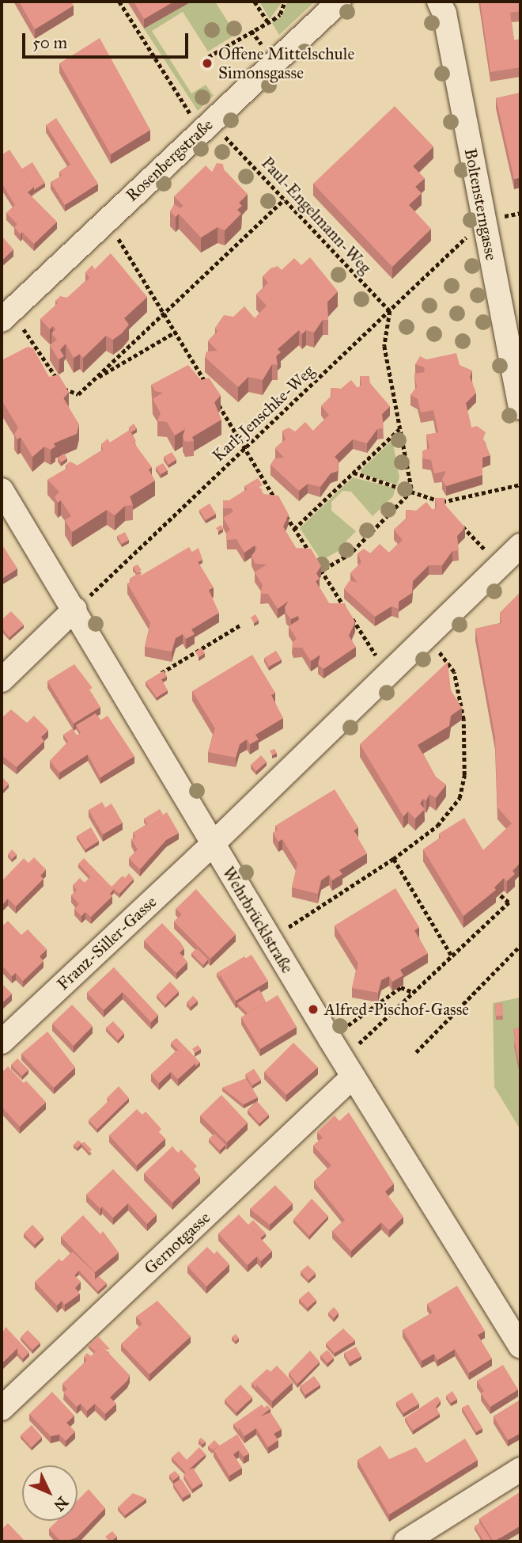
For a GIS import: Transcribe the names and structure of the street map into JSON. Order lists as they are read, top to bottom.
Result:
{
  "streets": {
    "street": [
      "Rosenbergstraße",
      "Boltensterngasse",
      "Wehrbrücklstraße",
      "Franz-Siller-Gasse",
      "Gernotgasse"
    ],
    "path": ["Paul-Engelmann-Weg", "Karl-Jenschke-Weg"]
  },
  "crossings": [
    ["Paul-Engelmann-Weg", "Karl-Jenschke-Weg"],
    ["Karl-Jenschke-Weg", "Wehrbrücklstraße"],
    ["Wehrbrücklstraße", "Franz-Siller-Gasse"],
    ["Wehrbrücklstraße", "Gernotgasse"]
  ],
  "places": ["Offene Mittelschule Simonsgasse", "Alfred-Pischof-Gasse"],
  "scale_bar": "50 m",
  "north": "bottom right"
}
